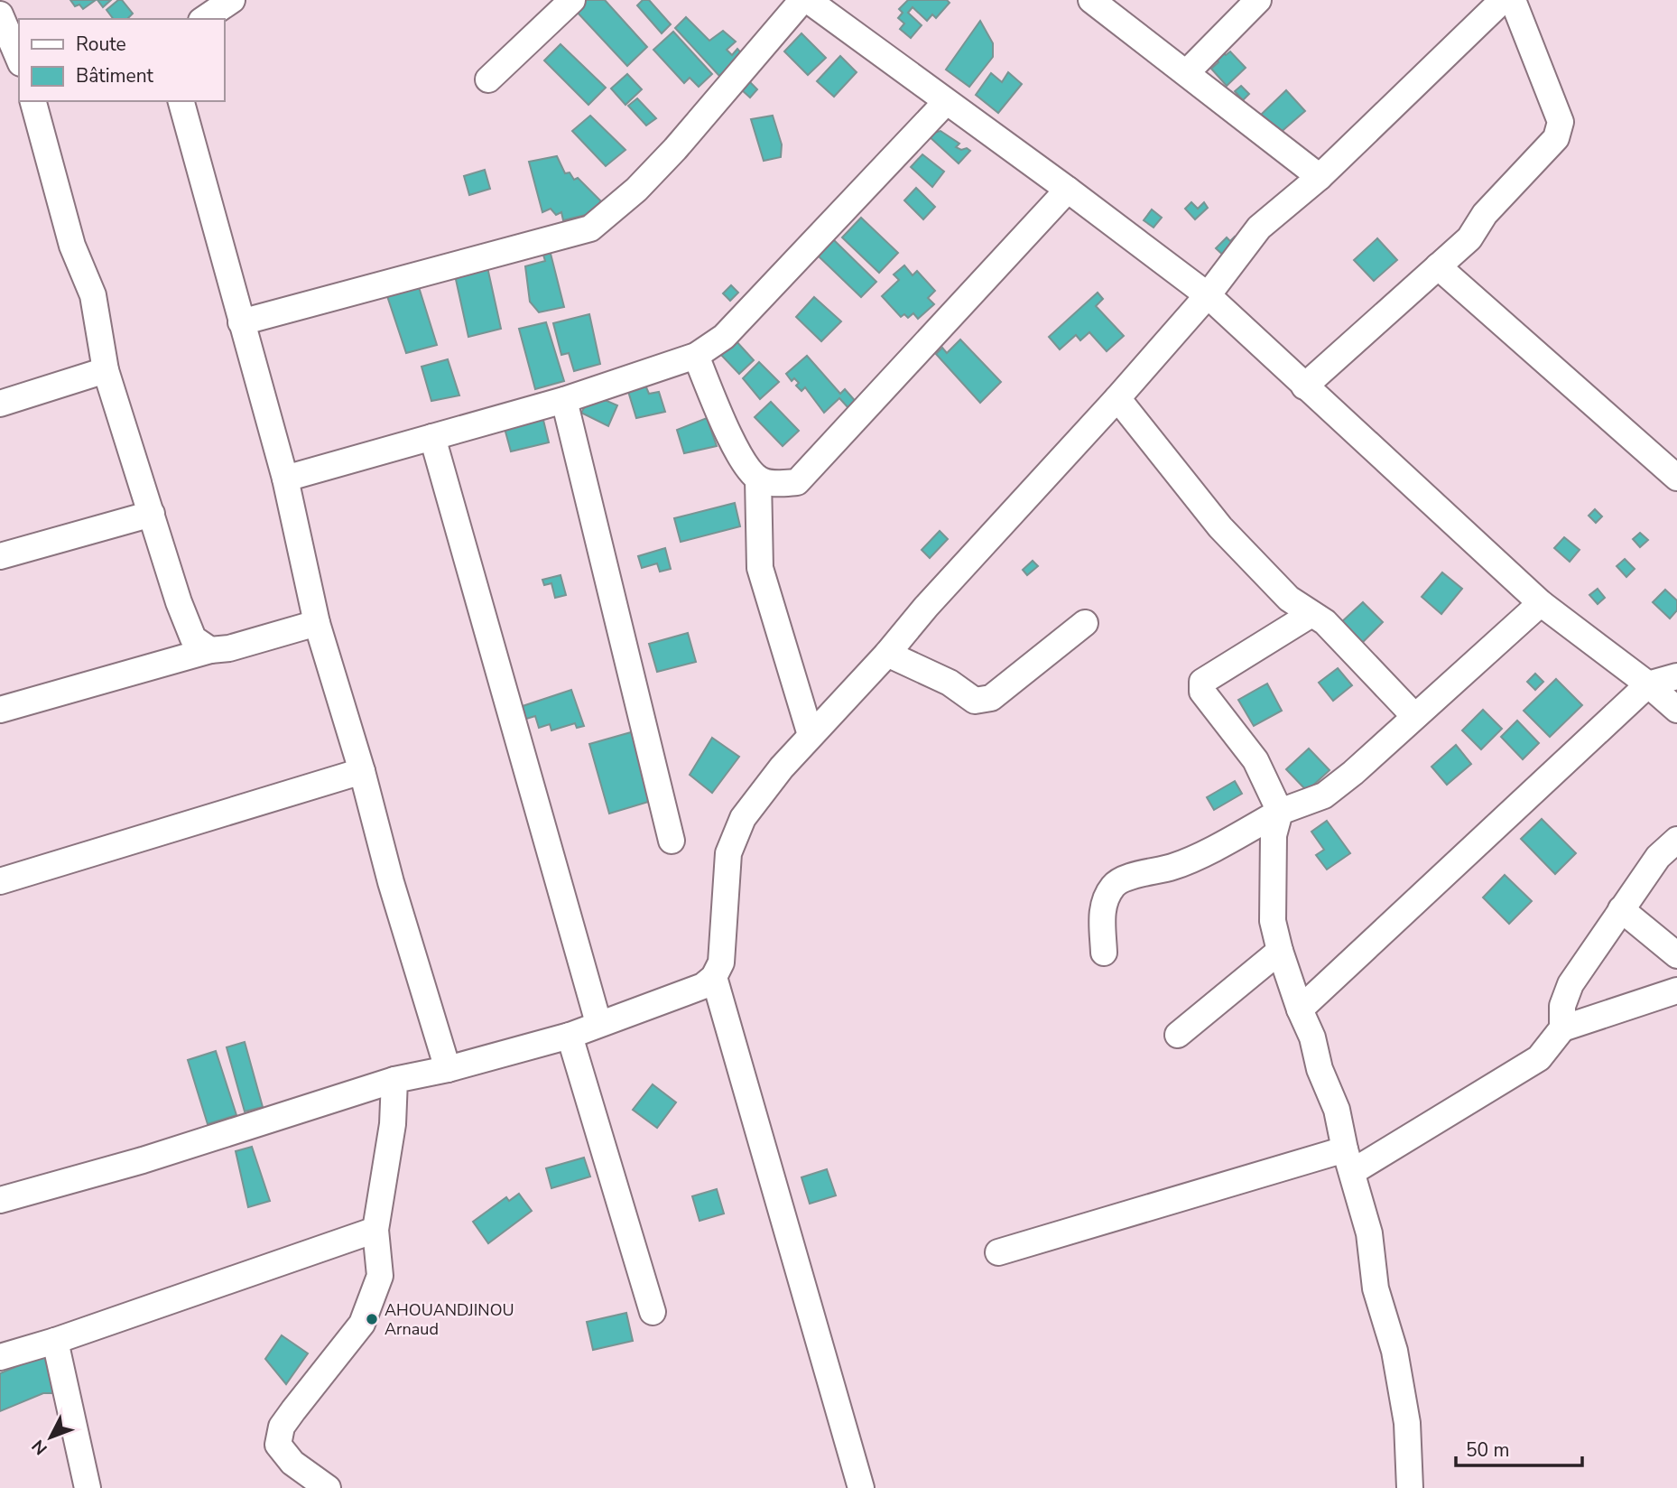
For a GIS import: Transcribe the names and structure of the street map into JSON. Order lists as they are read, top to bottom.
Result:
{
  "places": ["AHOUANDJINOU Arnaud"],
  "legend": ["Route", "Bâtiment"],
  "scale_bar": "50 m",
  "north": "bottom left"
}
